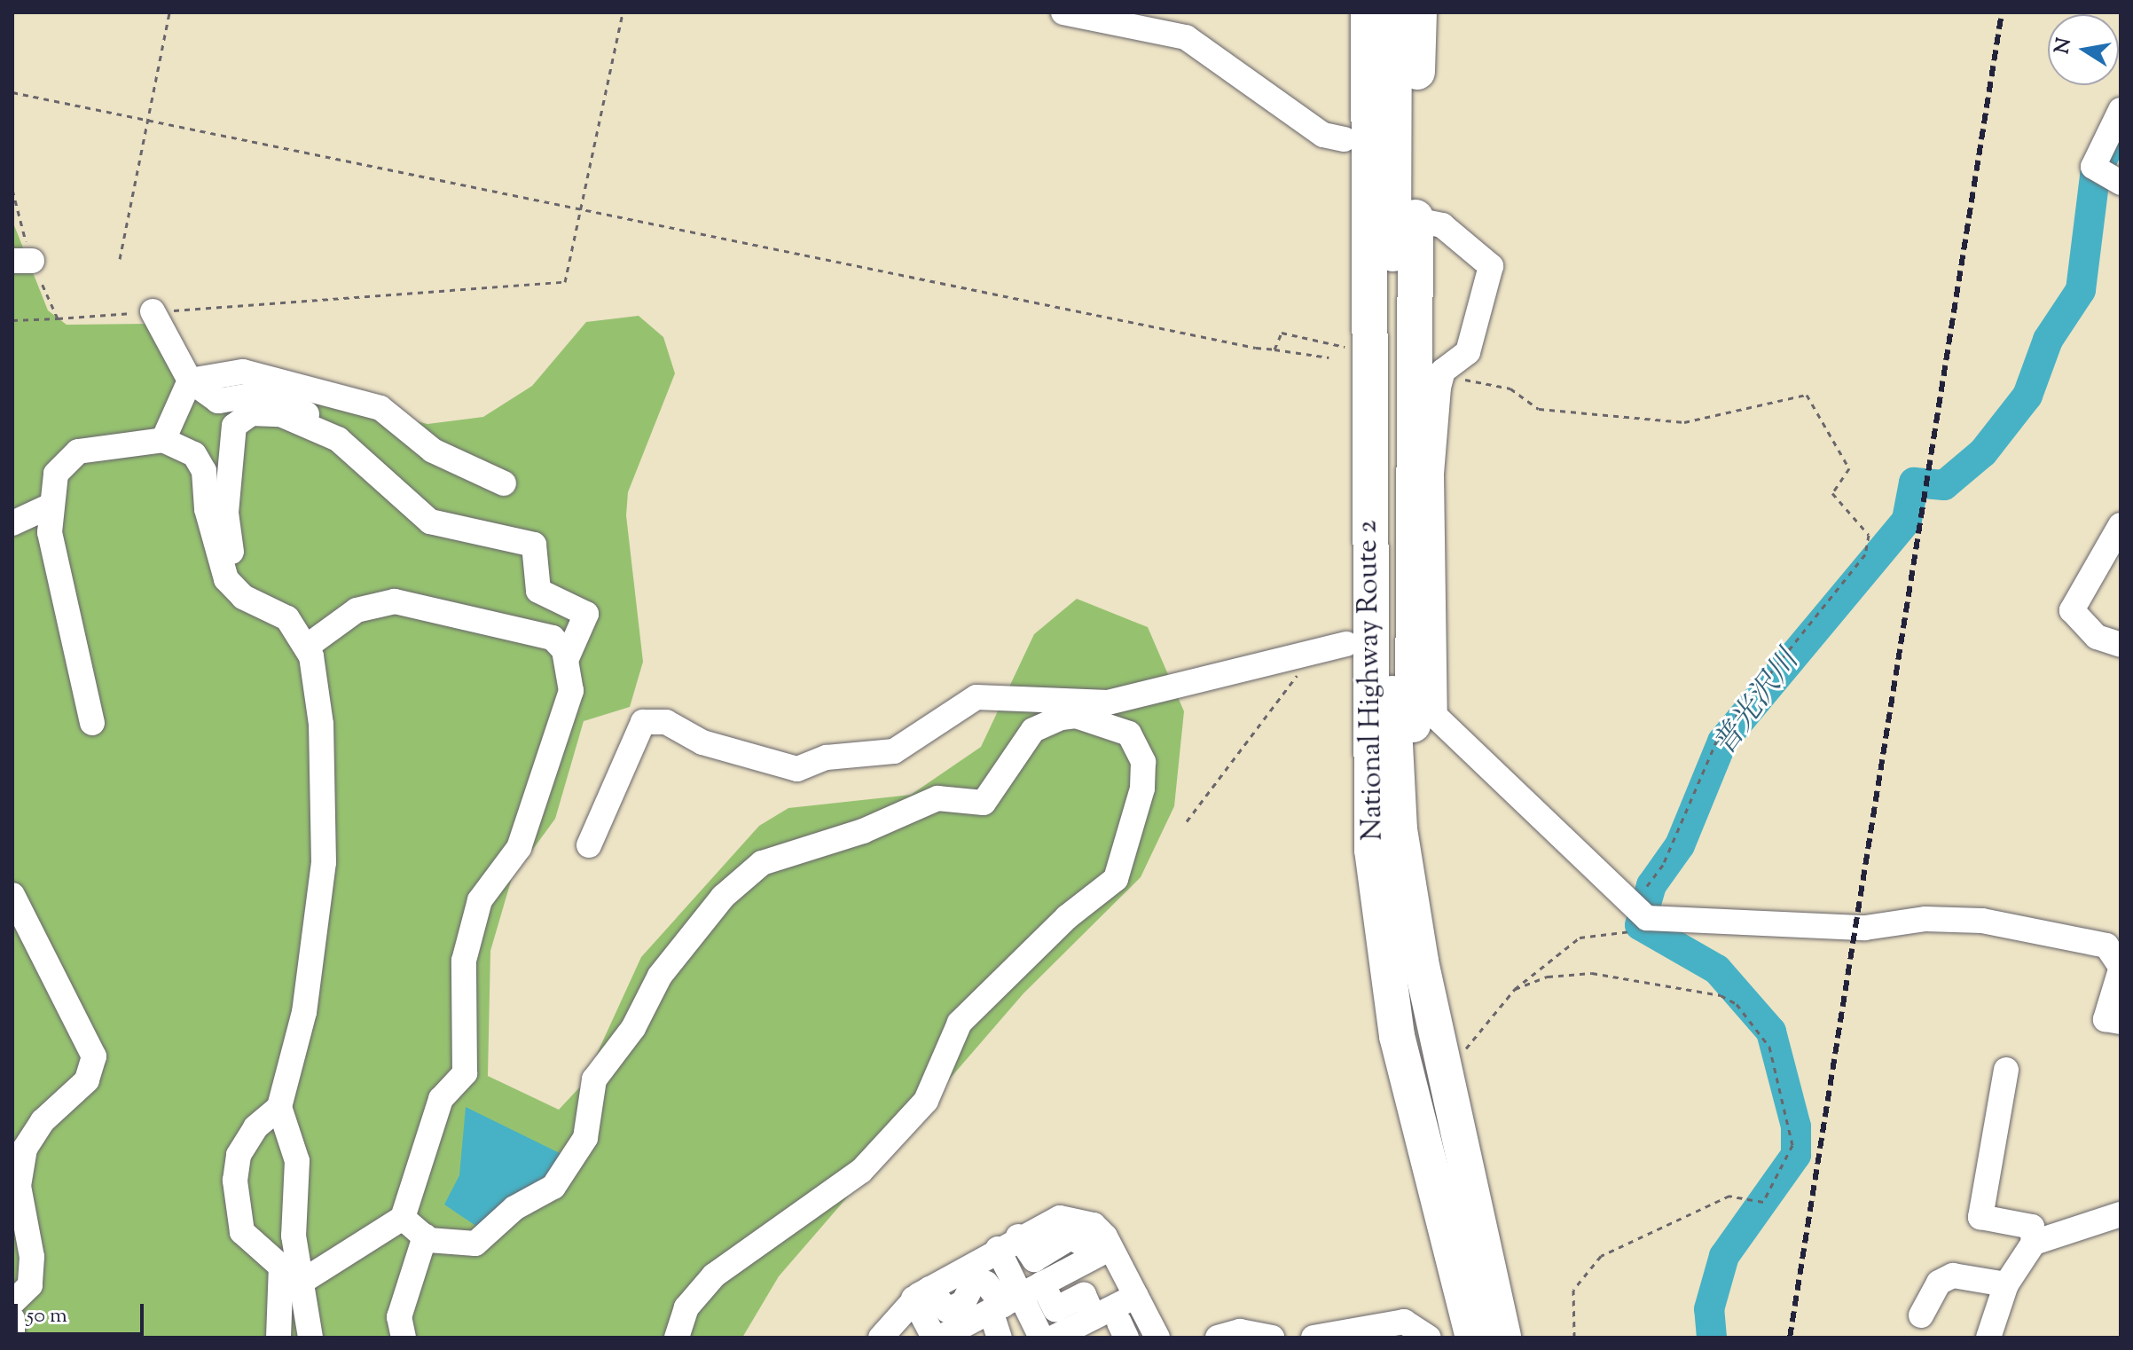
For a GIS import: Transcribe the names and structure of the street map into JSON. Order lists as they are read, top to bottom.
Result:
{
  "streets": {
    "highway": ["National Highway Route 2"]
  },
  "water": ["普光沢川"],
  "scale_bar": "50 m",
  "north": "left"
}
